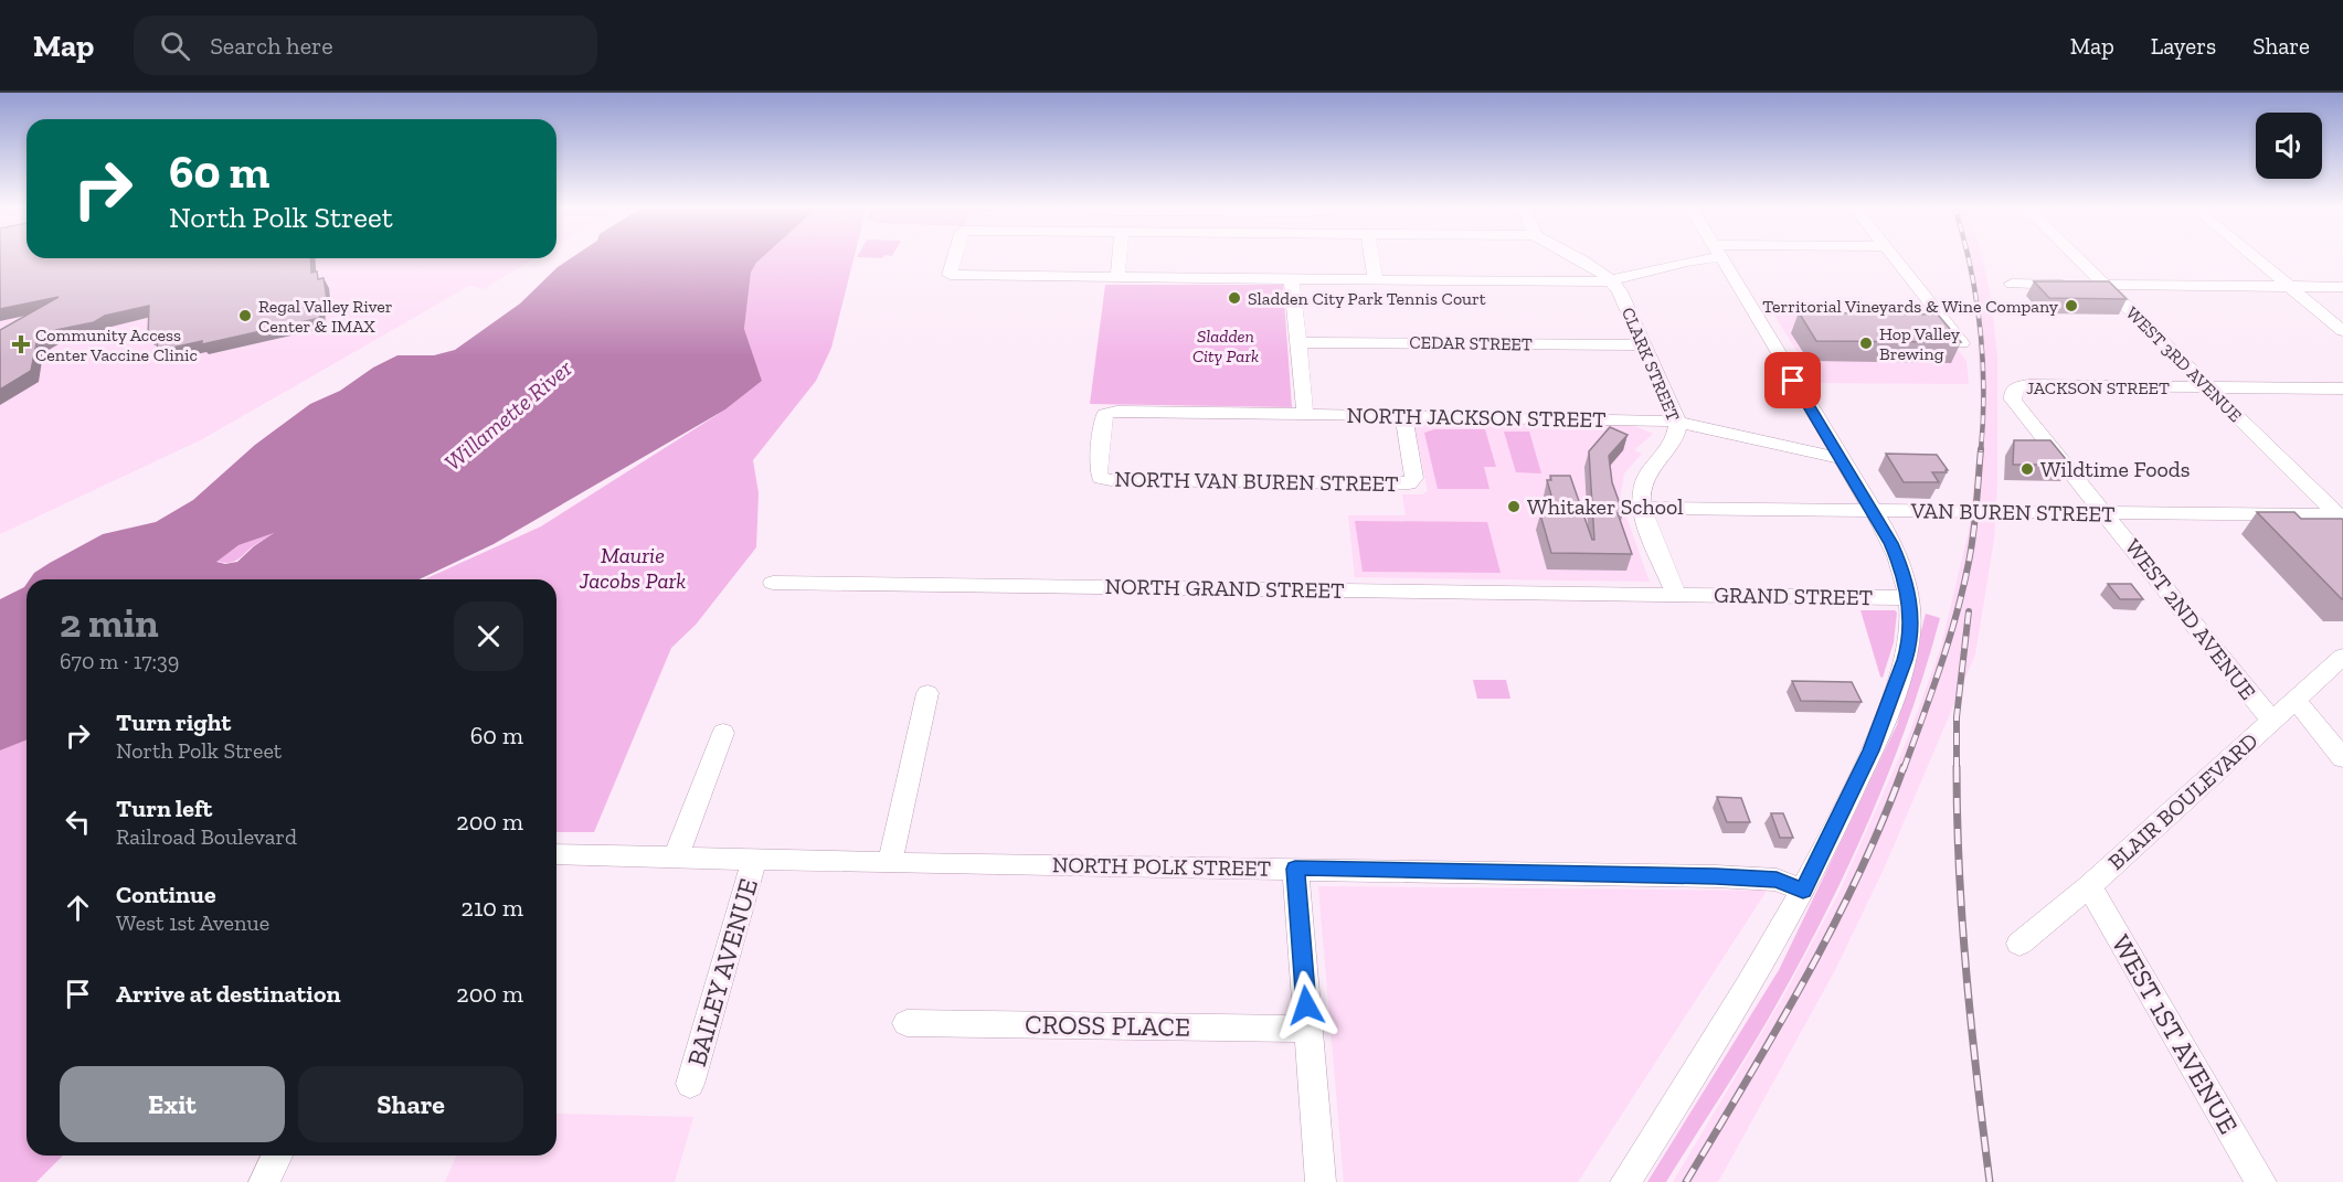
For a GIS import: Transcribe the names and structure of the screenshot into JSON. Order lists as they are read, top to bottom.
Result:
{
  "streets": {
    "street": [
      "CEDAR STREET",
      "CLARK STREET",
      "WEST 3RD AVENUE",
      "JACKSON STREET",
      "NORTH JACKSON STREET",
      "NORTH VAN BUREN STREET",
      "VAN BUREN STREET",
      "NORTH GRAND STREET",
      "GRAND STREET",
      "WEST 2ND AVENUE",
      "BLAIR BOULEVARD",
      "NORTH POLK STREET",
      "BAILEY AVENUE",
      "CROSS PLACE",
      "WEST 1ST AVENUE"
    ]
  },
  "crossings": [
    ["CEDAR STREET", "CLARK STREET"],
    ["CLARK STREET", "NORTH JACKSON STREET"],
    ["CLARK STREET", "VAN BUREN STREET"],
    ["WEST 3RD AVENUE", "JACKSON STREET"],
    ["WEST 3RD AVENUE", "VAN BUREN STREET"],
    ["JACKSON STREET", "WEST 2ND AVENUE"],
    ["NORTH JACKSON STREET", "NORTH VAN BUREN STREET"],
    ["VAN BUREN STREET", "WEST 2ND AVENUE"],
    ["NORTH GRAND STREET", "GRAND STREET"],
    ["WEST 2ND AVENUE", "BLAIR BOULEVARD"],
    ["BLAIR BOULEVARD", "WEST 1ST AVENUE"],
    ["NORTH POLK STREET", "BAILEY AVENUE"]
  ],
  "water": ["Willamette River"],
  "parks": ["Sladden City Park", "Maurie Jacobs Park"],
  "places": {
    "other": [
      "Sladden City Park Tennis Court",
      "Territorial Vineyards & Wine Company",
      "Regal Valley River Center & IMAX",
      "Hop Valley Brewing",
      "Wildtime Foods",
      "Whitaker School"
    ],
    "health": ["Community Access Center Vaccine Clinic"]
  },
  "page": {
    "header": "Map",
    "search": "Search here",
    "nav": ["Map", "Layers", "Share"],
    "turn": ["60 m", "North Polk Street"],
    "heading": ["2 min", "670 m · 17:39"],
    "list": [
      {
        "name": "Turn right",
        "note": "North Polk Street",
        "value": "60 m"
      },
      {
        "name": "Turn left",
        "note": "Railroad Boulevard",
        "value": "200 m"
      },
      {
        "name": "Continue",
        "note": "West 1st Avenue",
        "value": "210 m"
      },
      {
        "name": "Arrive at destination",
        "value": "200 m"
      }
    ],
    "buttons": ["Exit", "Share"]
  }
}
